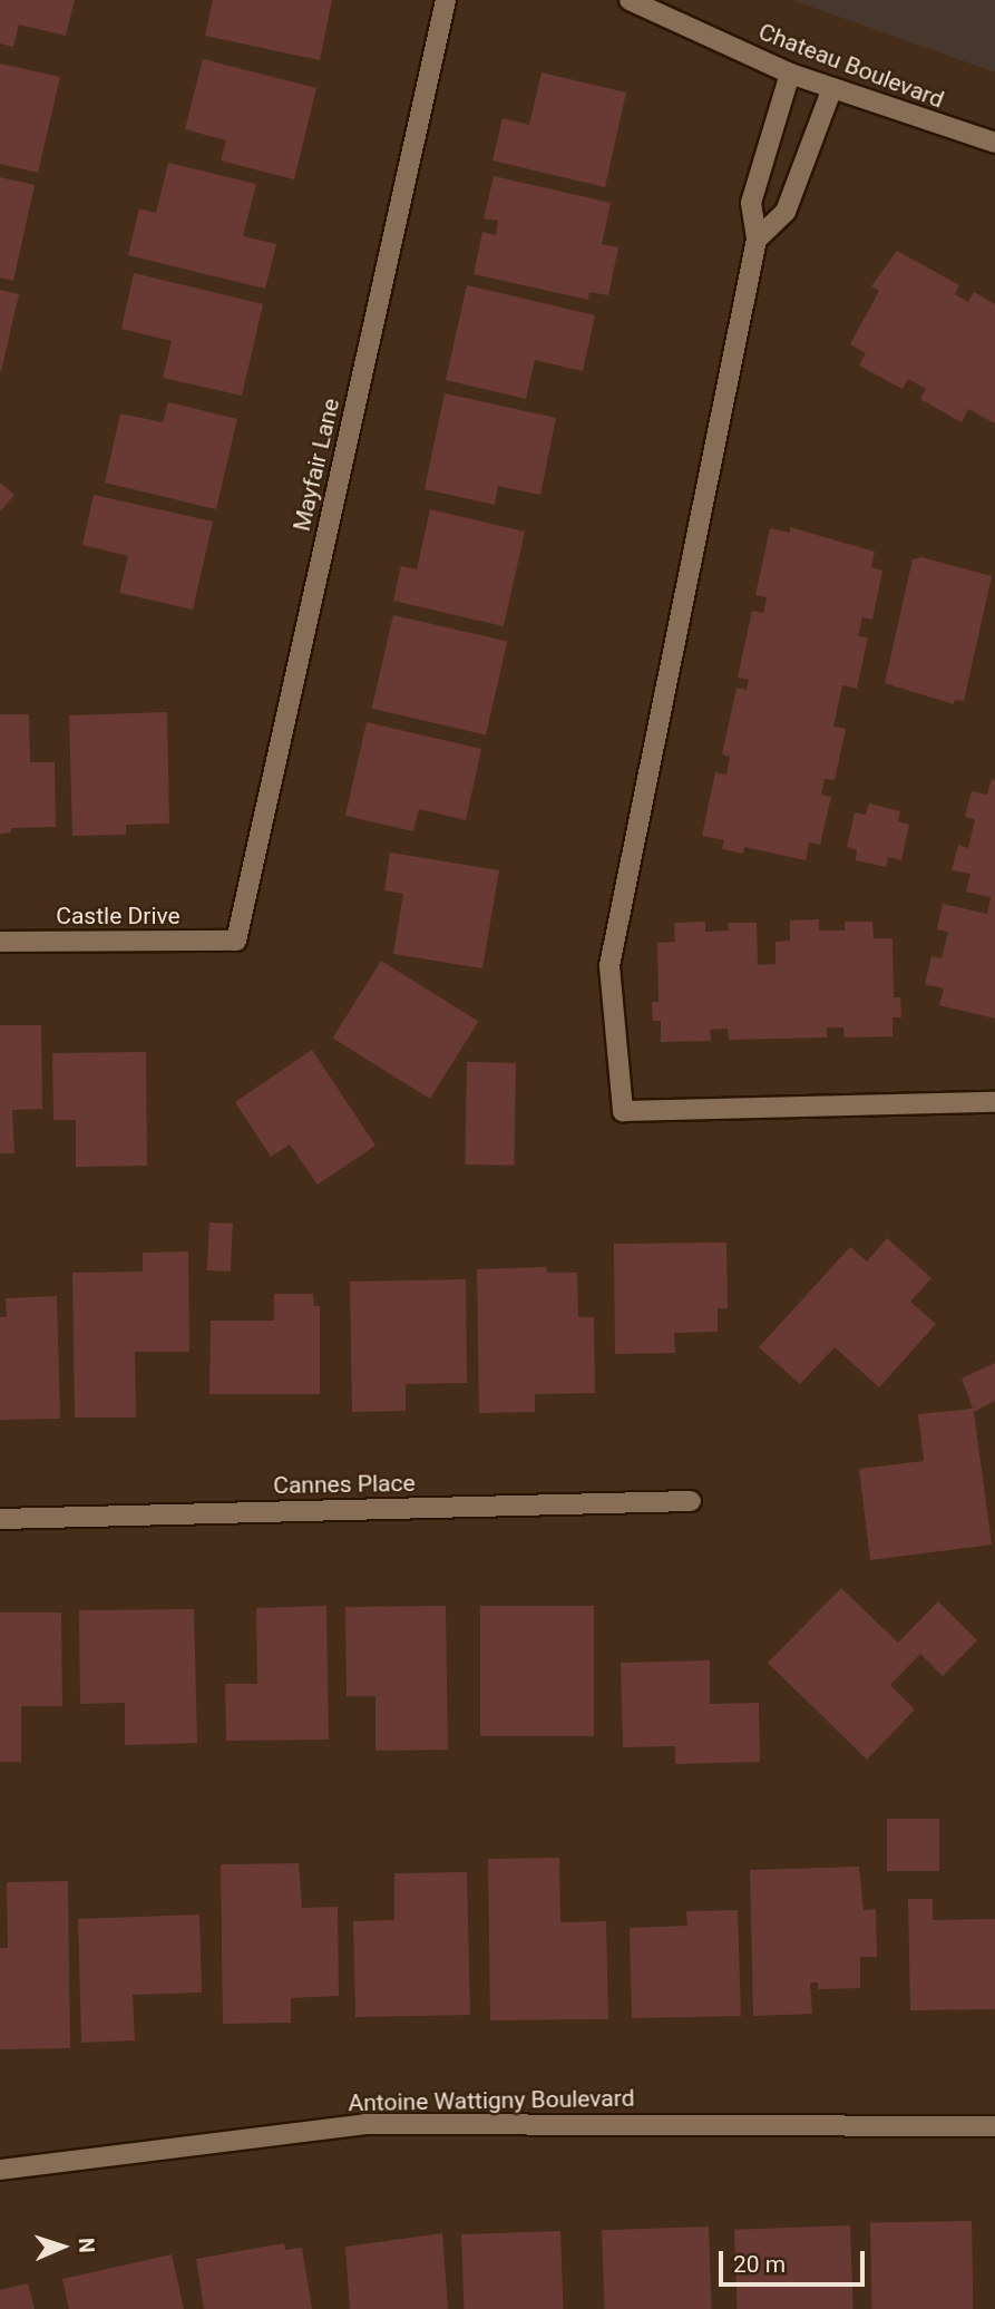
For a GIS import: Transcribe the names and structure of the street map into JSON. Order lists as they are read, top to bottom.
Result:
{
  "streets": {
    "street": [
      "Chateau Boulevard",
      "Mayfair Lane",
      "Castle Drive",
      "Cannes Place",
      "Antoine Wattigny Boulevard"
    ]
  },
  "crossings": [
    ["Mayfair Lane", "Castle Drive"]
  ],
  "scale_bar": "20 m",
  "north": "right"
}
